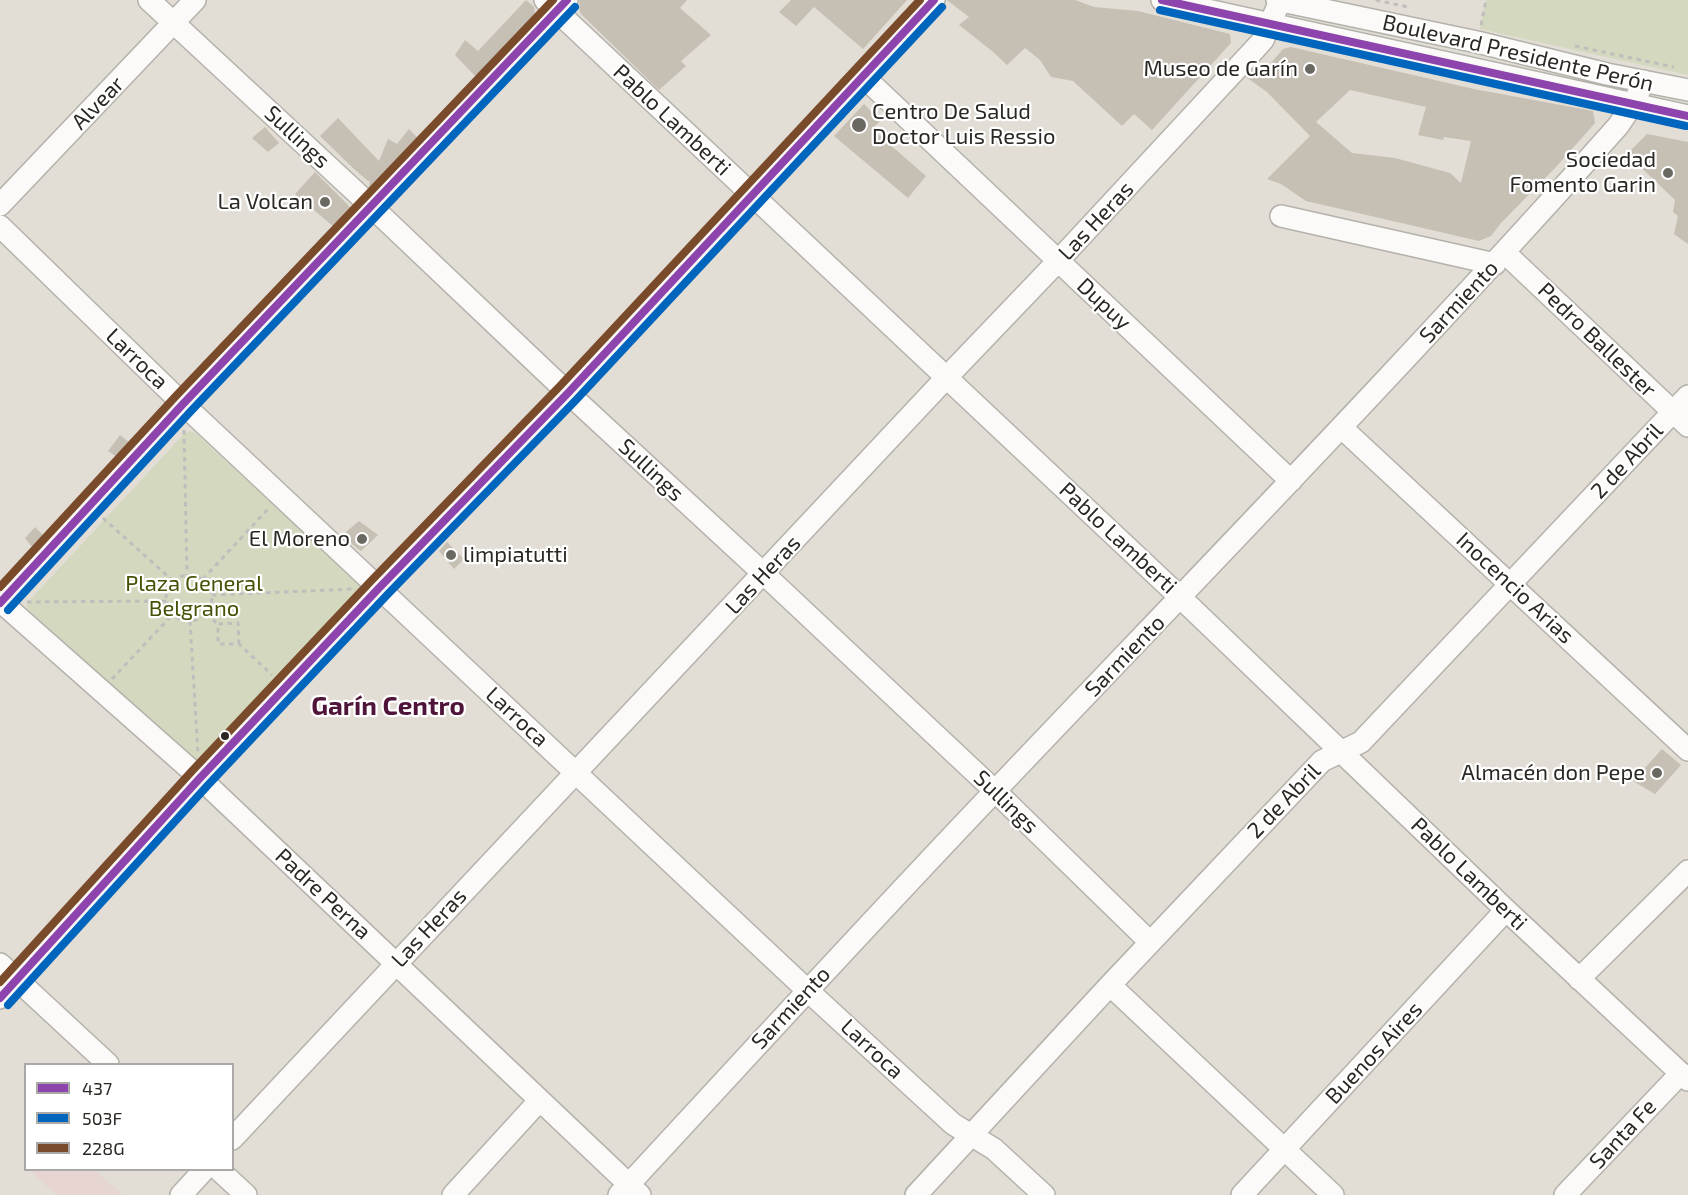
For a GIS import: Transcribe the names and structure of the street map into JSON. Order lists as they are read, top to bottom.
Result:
{
  "streets": {
    "street": [
      "Boulevard Presidente Perón",
      "Alvear",
      "Pablo Lamberti",
      "Sullings",
      "Las Heras",
      "Sarmiento",
      "Dupuy",
      "Pedro Ballester",
      "Larroca",
      "2 de Abril",
      "Inocencio Arias",
      "Padre Perna",
      "Buenos Aires",
      "Santa Fe"
    ]
  },
  "crossings": [
    ["Boulevard Presidente Perón", "Las Heras"],
    ["Boulevard Presidente Perón", "Sarmiento"],
    ["Alvear", "Sullings"],
    ["Pablo Lamberti", "Las Heras"],
    ["Pablo Lamberti", "Sarmiento"],
    ["Pablo Lamberti", "2 de Abril"],
    ["Pablo Lamberti", "Buenos Aires"],
    ["Pablo Lamberti", "Santa Fe"],
    ["Sullings", "Las Heras"],
    ["Sullings", "Sarmiento"],
    ["Sullings", "2 de Abril"],
    ["Las Heras", "Dupuy"],
    ["Las Heras", "Larroca"],
    ["Las Heras", "Padre Perna"],
    ["Sarmiento", "Dupuy"],
    ["Sarmiento", "Pedro Ballester"],
    ["Sarmiento", "Larroca"],
    ["Sarmiento", "Inocencio Arias"],
    ["Sarmiento", "Padre Perna"],
    ["Pedro Ballester", "2 de Abril"],
    ["Larroca", "2 de Abril"],
    ["2 de Abril", "Inocencio Arias"]
  ],
  "districts": ["Garín Centro"],
  "parks": ["Plaza General Belgrano"],
  "places": [
    "Museo de Garín",
    "Centro De Salud Doctor Luis Ressio",
    "Sociedad Fomento Garin",
    "La Volcan",
    "El Moreno",
    "limpiatutti",
    "Almacén don Pepe"
  ],
  "lines": ["transit line 437", "transit line 228G", "transit line 503F"],
  "legend": ["437", "503F", "228G"]
}
